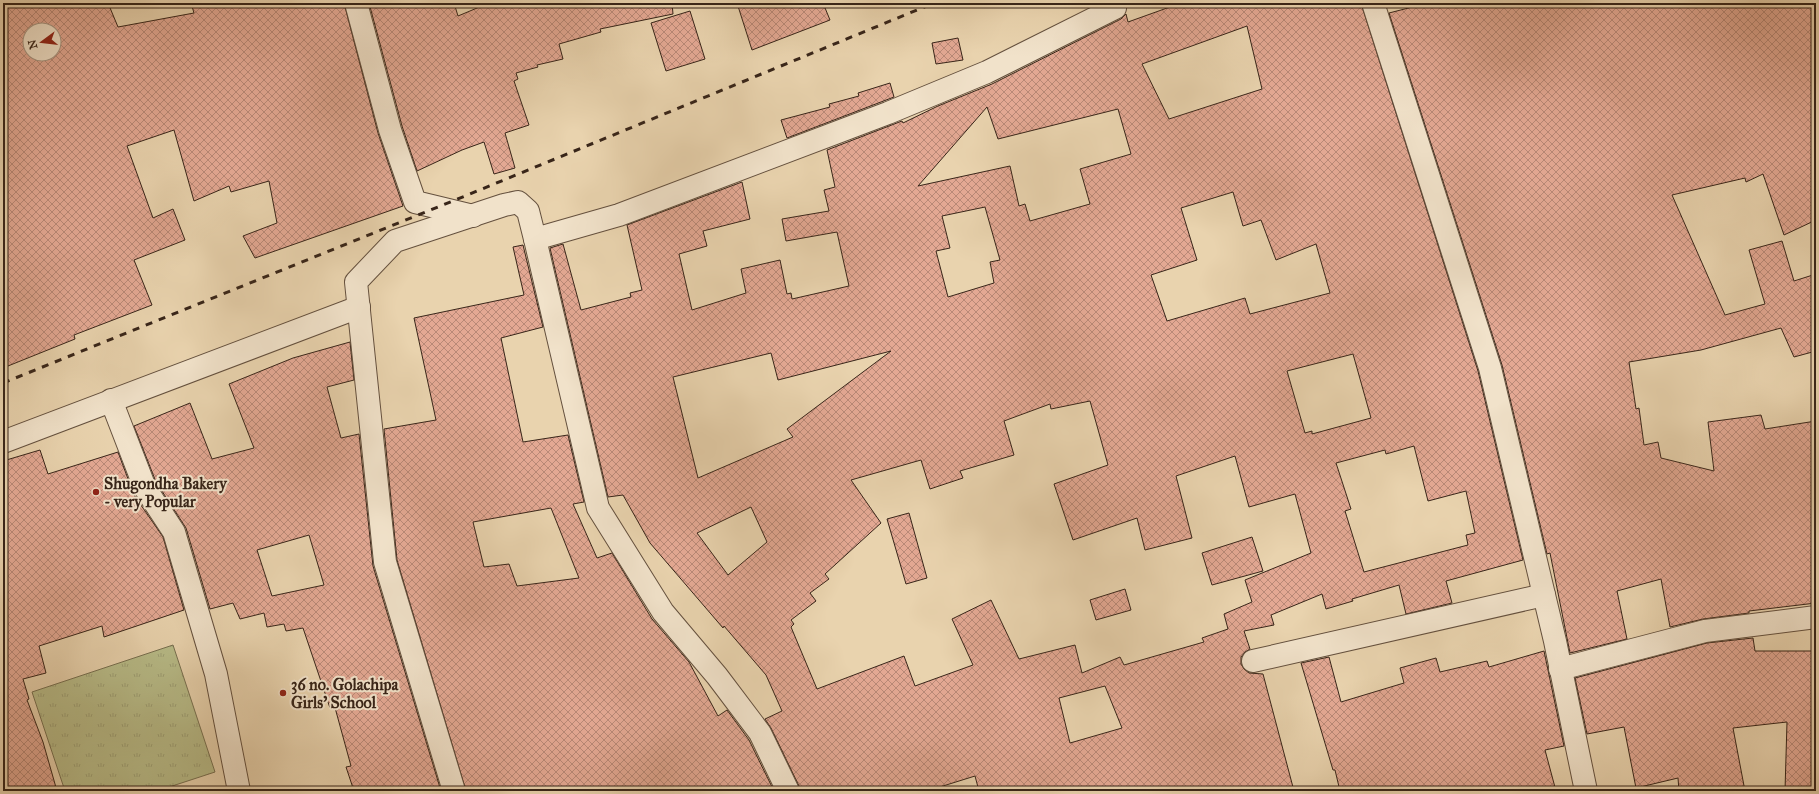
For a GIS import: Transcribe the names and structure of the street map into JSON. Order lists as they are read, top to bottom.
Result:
{
  "places": ["Shugondha Bakery - very Popular", "36 no. Golachipa Girls' School"],
  "north": "left"
}
